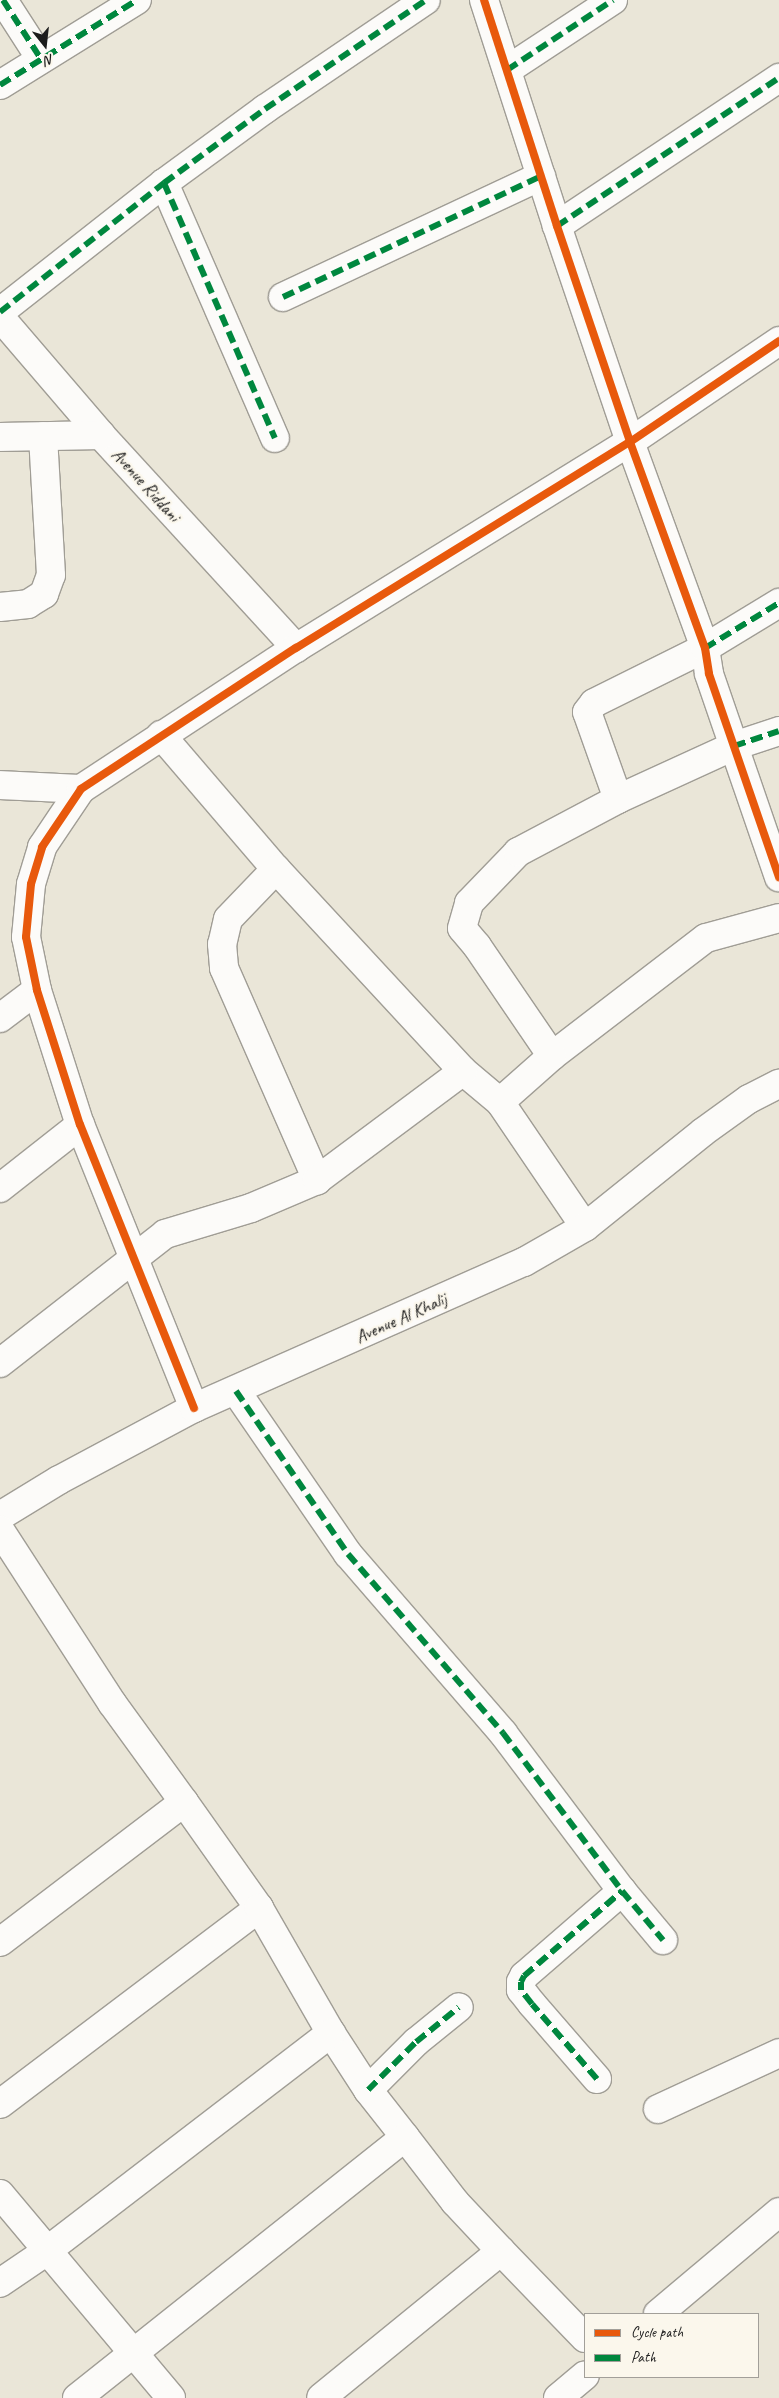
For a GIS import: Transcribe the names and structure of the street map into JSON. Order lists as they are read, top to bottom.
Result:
{
  "streets": {
    "street": ["Avenue Riddani", "Avenue Al Khalij"]
  },
  "legend": ["Cycle path", "Path"],
  "north": "bottom"
}
